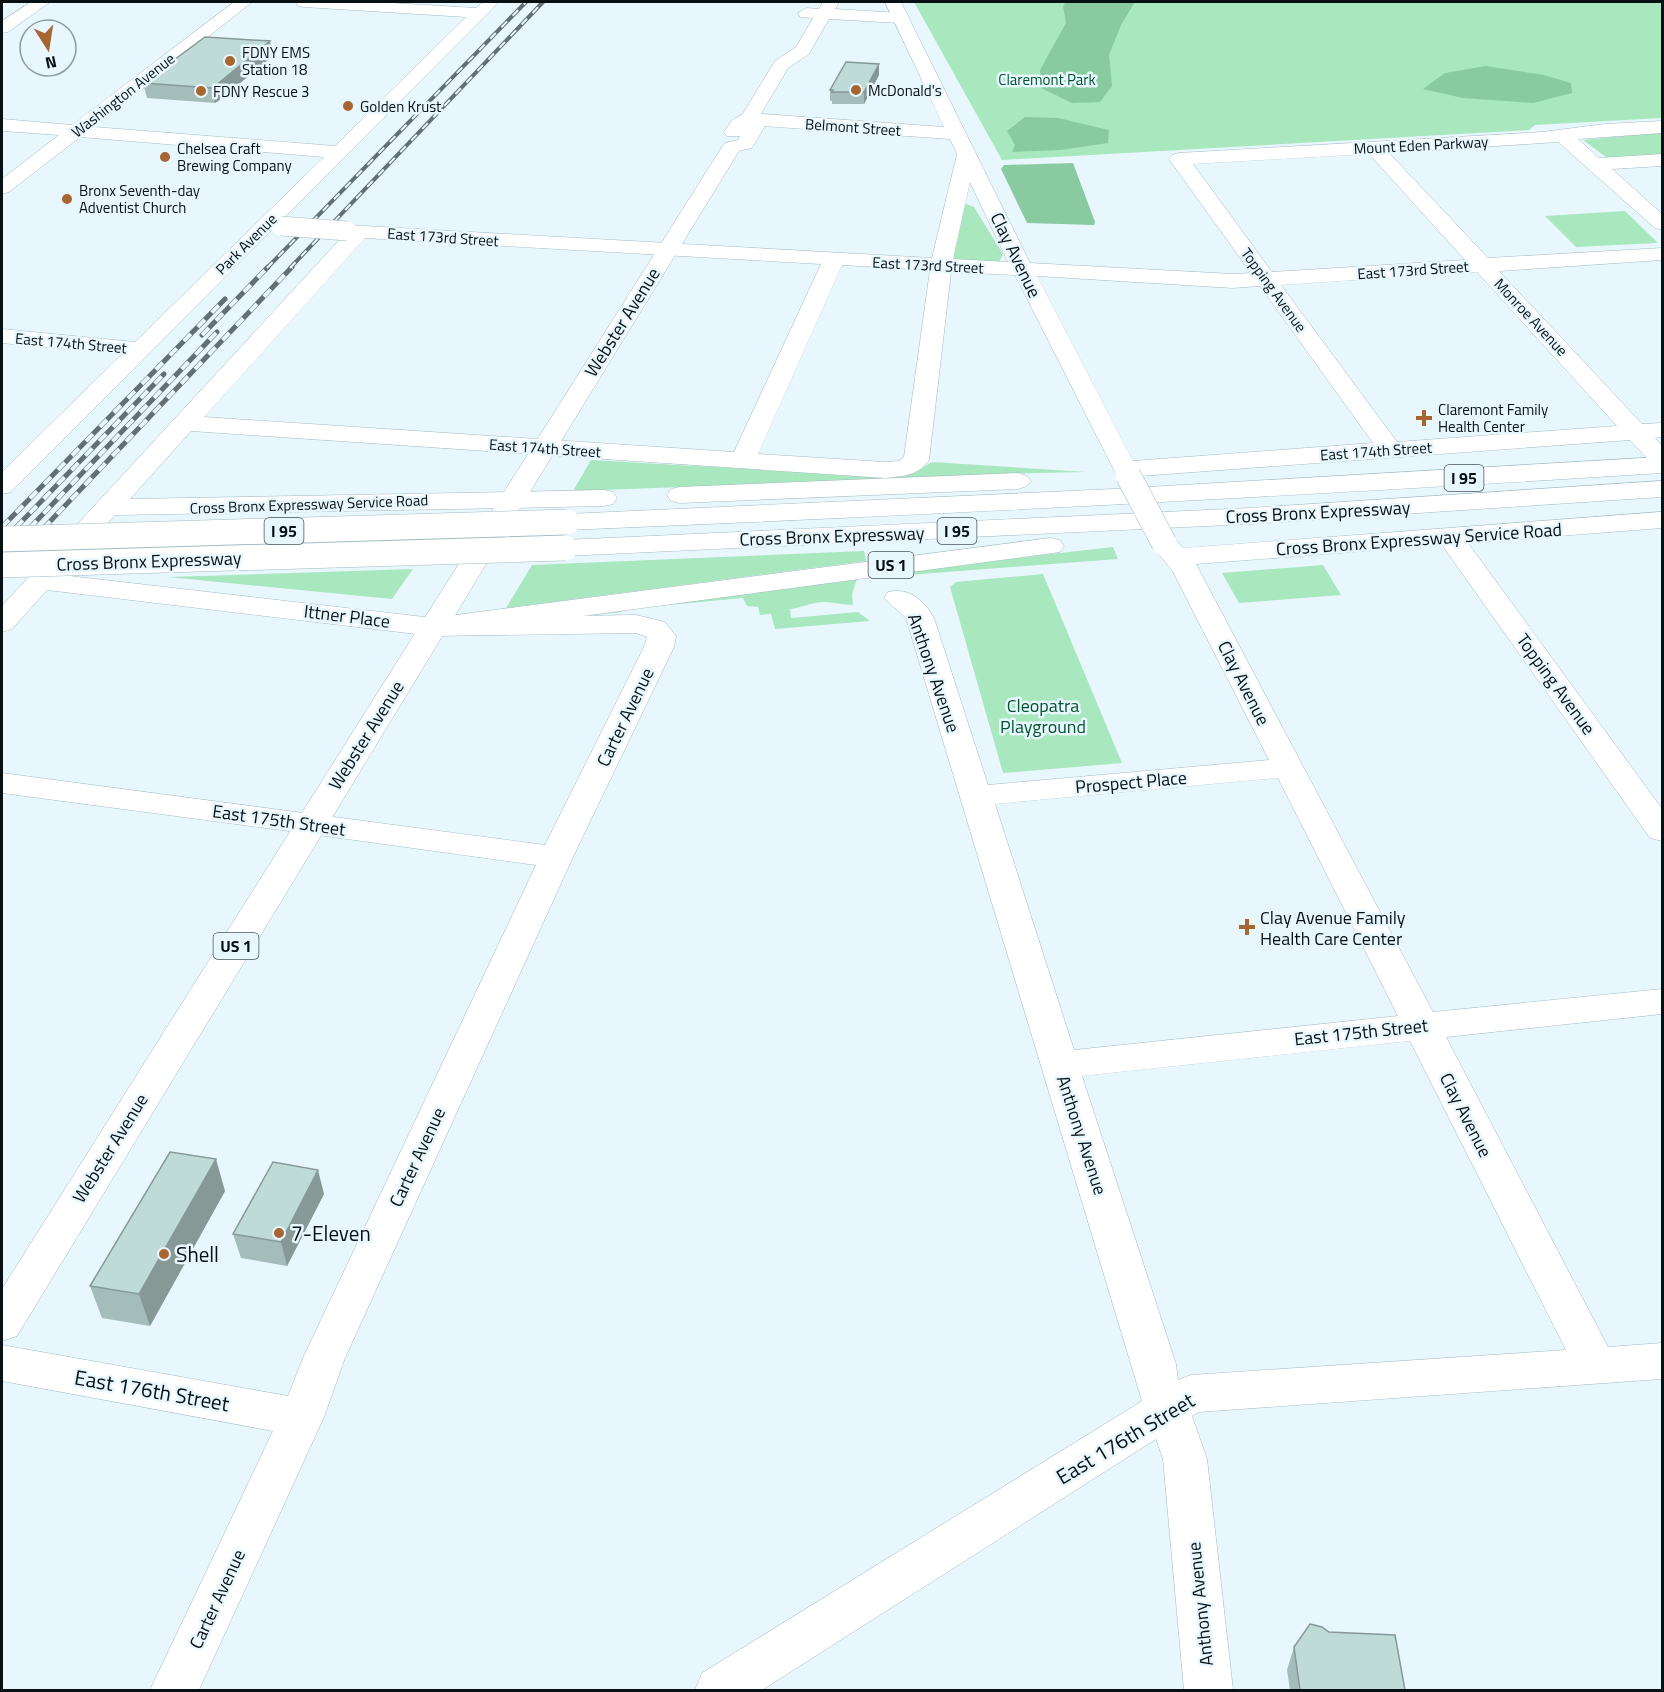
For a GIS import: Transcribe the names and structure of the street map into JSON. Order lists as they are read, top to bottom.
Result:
{
  "streets": {
    "main road": [
      "Washington Avenue",
      "Belmont Street",
      "Mount Eden Parkway",
      "East 173rd Street",
      "Park Avenue",
      "Clay Avenue",
      "Topping Avenue",
      "Monroe Avenue",
      "Webster Avenue",
      "East 174th Street",
      "I 95",
      "Cross Bronx Expressway Service Road",
      "Cross Bronx Expressway",
      "US 1",
      "Ittner Place",
      "Anthony Avenue",
      "Carter Avenue",
      "Prospect Place",
      "East 175th Street",
      "East 176th Street"
    ]
  },
  "crossings": [
    ["Belmont Street", "Clay Avenue"],
    ["Belmont Street", "Webster Avenue"],
    ["Mount Eden Parkway", "Topping Avenue"],
    ["Mount Eden Parkway", "Monroe Avenue"],
    ["East 173rd Street", "Park Avenue"],
    ["East 173rd Street", "Clay Avenue"],
    ["East 173rd Street", "Topping Avenue"],
    ["East 173rd Street", "Monroe Avenue"],
    ["East 173rd Street", "Webster Avenue"],
    ["East 173rd Street", "East 174th Street"],
    ["Park Avenue", "East 174th Street"],
    ["Clay Avenue", "East 174th Street"],
    ["Clay Avenue", "Cross Bronx Expressway Service Road"],
    ["Clay Avenue", "Prospect Place"],
    ["Clay Avenue", "East 175th Street"],
    ["Clay Avenue", "East 176th Street"],
    ["Topping Avenue", "East 174th Street"],
    ["Topping Avenue", "Cross Bronx Expressway Service Road"],
    ["Monroe Avenue", "East 174th Street"],
    ["Monroe Avenue", "Cross Bronx Expressway"],
    ["Webster Avenue", "East 174th Street"],
    ["Webster Avenue", "Cross Bronx Expressway Service Road"],
    ["Webster Avenue", "US 1"],
    ["Webster Avenue", "Ittner Place"],
    ["Webster Avenue", "East 175th Street"],
    ["East 174th Street", "Cross Bronx Expressway"],
    ["Cross Bronx Expressway Service Road", "Cross Bronx Expressway"],
    ["Cross Bronx Expressway", "US 1"],
    ["US 1", "Ittner Place"],
    ["Ittner Place", "Carter Avenue"],
    ["Anthony Avenue", "Prospect Place"],
    ["Anthony Avenue", "East 175th Street"],
    ["Anthony Avenue", "East 176th Street"],
    ["Carter Avenue", "East 175th Street"],
    ["Carter Avenue", "East 176th Street"]
  ],
  "parks": ["Claremont Park", "Cleopatra Playground"],
  "places": {
    "other": [
      "FDNY EMS Station 18",
      "McDonald's",
      "FDNY Rescue 3",
      "Golden Krust",
      "Chelsea Craft Brewing Company",
      "Bronx Seventh-day Adventist Church",
      "7-Eleven",
      "Shell"
    ],
    "health": ["Claremont Family Health Center", "Clay Avenue Family Health Care Center"]
  },
  "north": "bottom"
}
